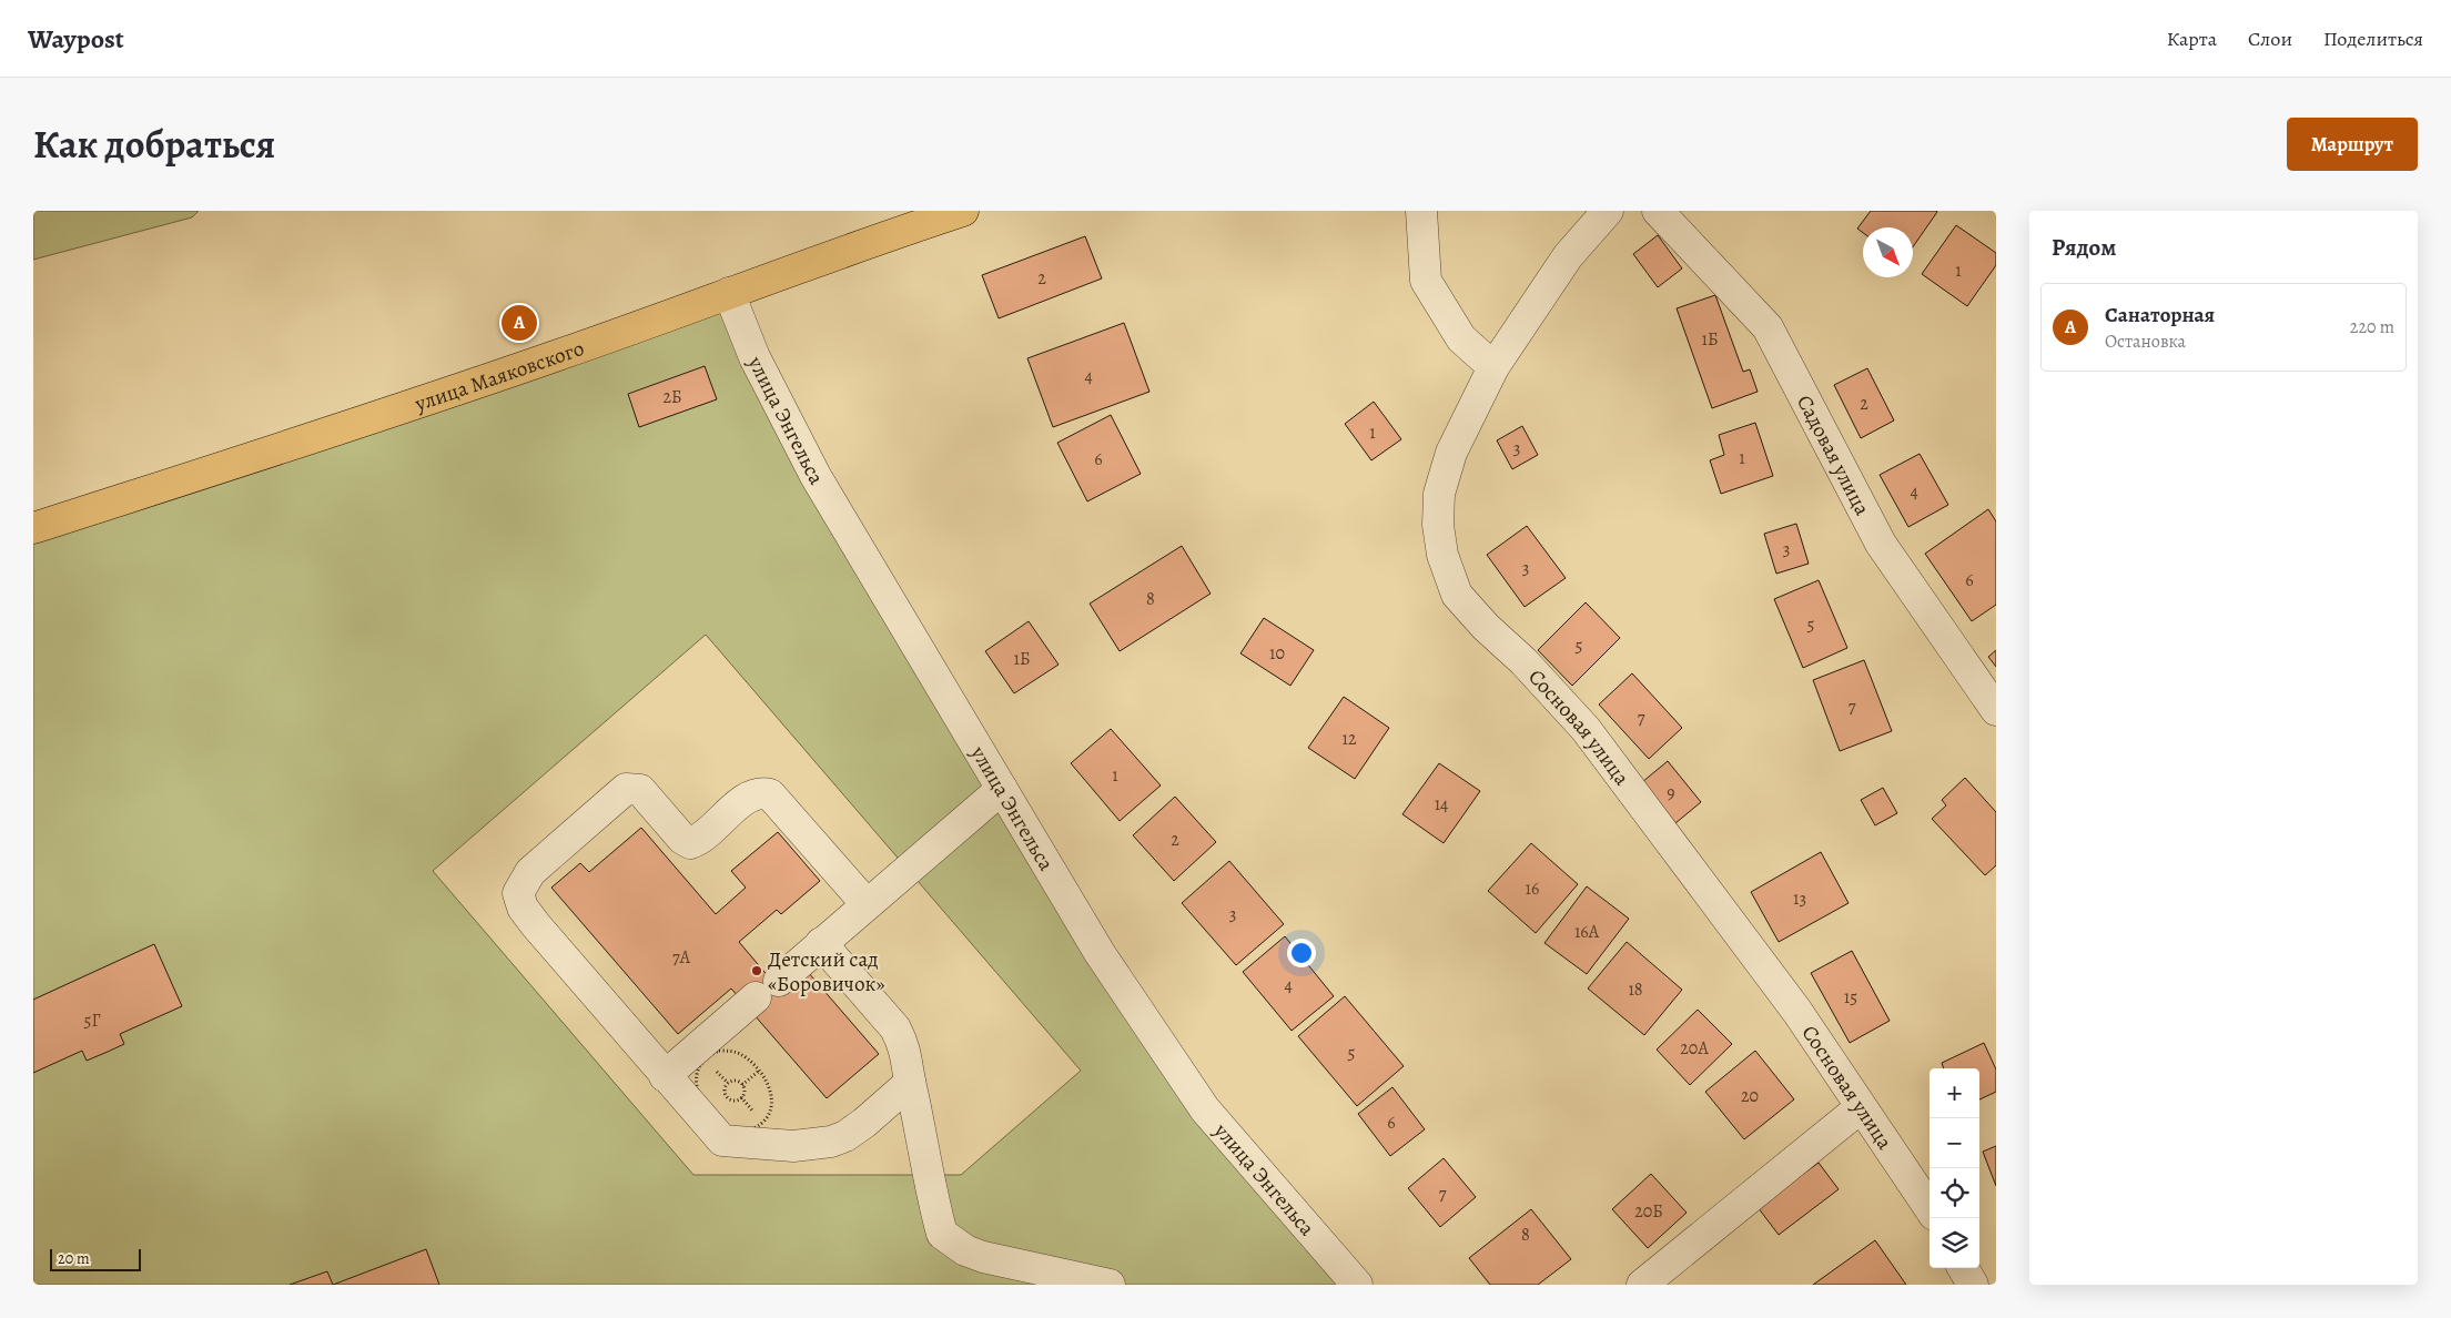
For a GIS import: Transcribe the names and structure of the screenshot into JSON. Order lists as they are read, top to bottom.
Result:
{
  "streets": {
    "main road": ["улица Маяковского"],
    "street": ["улица Энгельса", "Садовая улица", "Сосновая улица"]
  },
  "crossings": [
    ["улица Маяковского", "улица Энгельса"]
  ],
  "places": ["Детский сад «Боровичок»"],
  "house_numbers": [
    "1",
    "2",
    "1Б",
    "4",
    "2Б",
    "2",
    "1",
    "3",
    "1",
    "6",
    "4",
    "3",
    "3",
    "6",
    "8",
    "5",
    "5",
    "10",
    "1Б",
    "7",
    "7",
    "12",
    "1",
    "9",
    "14",
    "2",
    "16",
    "13",
    "3",
    "16А",
    "7А",
    "4",
    "18",
    "15",
    "5Г",
    "20А",
    "5",
    "20",
    "6",
    "7",
    "20Б",
    "8"
  ],
  "scale_bar": "20 m",
  "north": "bottom right",
  "page": {
    "header": "Waypost",
    "nav": ["Карта", "Слои", "Поделиться"],
    "title": "Как добраться",
    "buttons": "Маршрут",
    "heading": "Рядом",
    "list": [
      {
        "mark": "A",
        "name": "Санаторная",
        "note": "Остановка",
        "value": "220 m"
      }
    ],
    "pins": "A",
    "map_buttons": ["+", "−"],
    "scale": "20 m"
  }
}
